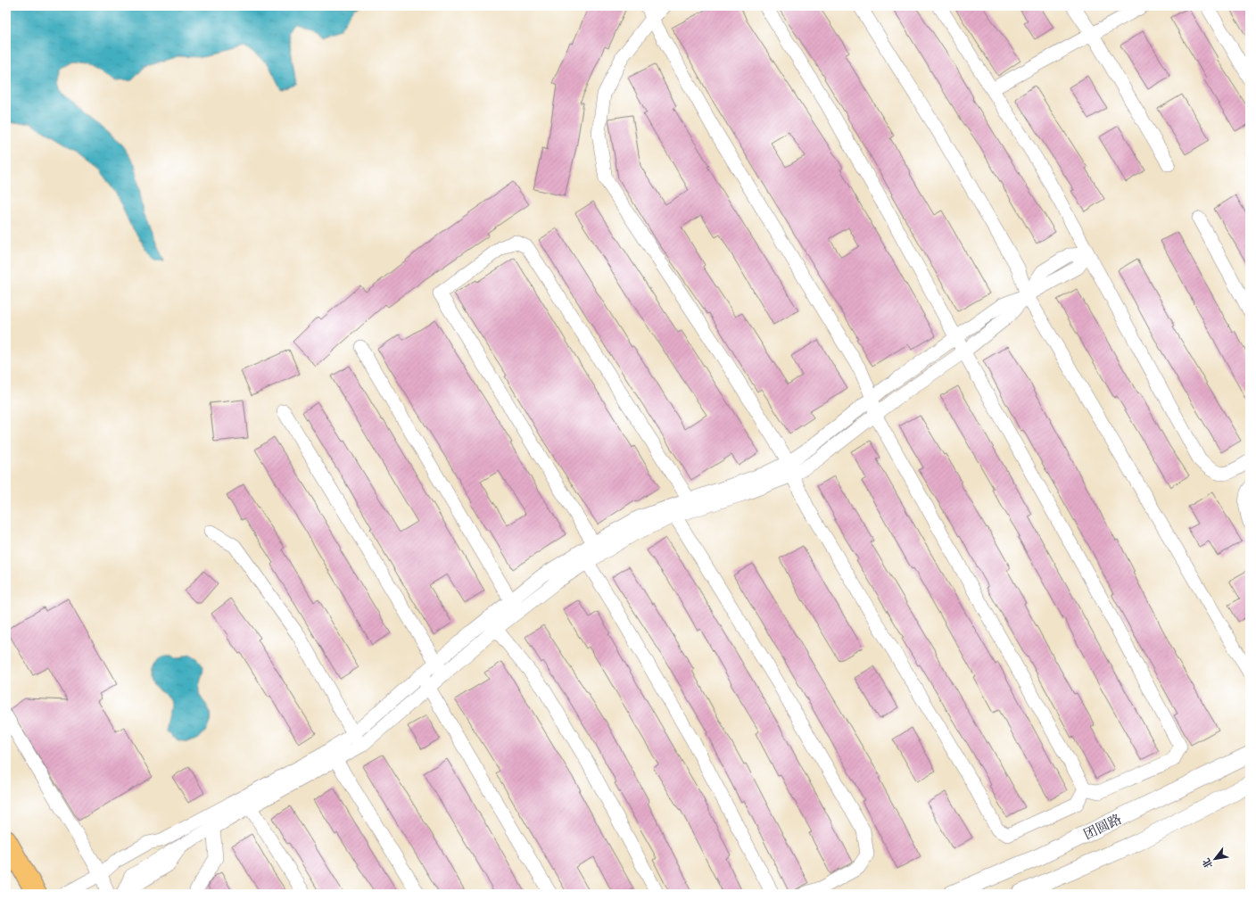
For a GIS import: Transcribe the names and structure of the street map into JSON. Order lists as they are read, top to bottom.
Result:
{
  "streets": {
    "street": ["团圆路"]
  },
  "north": "bottom left"
}
